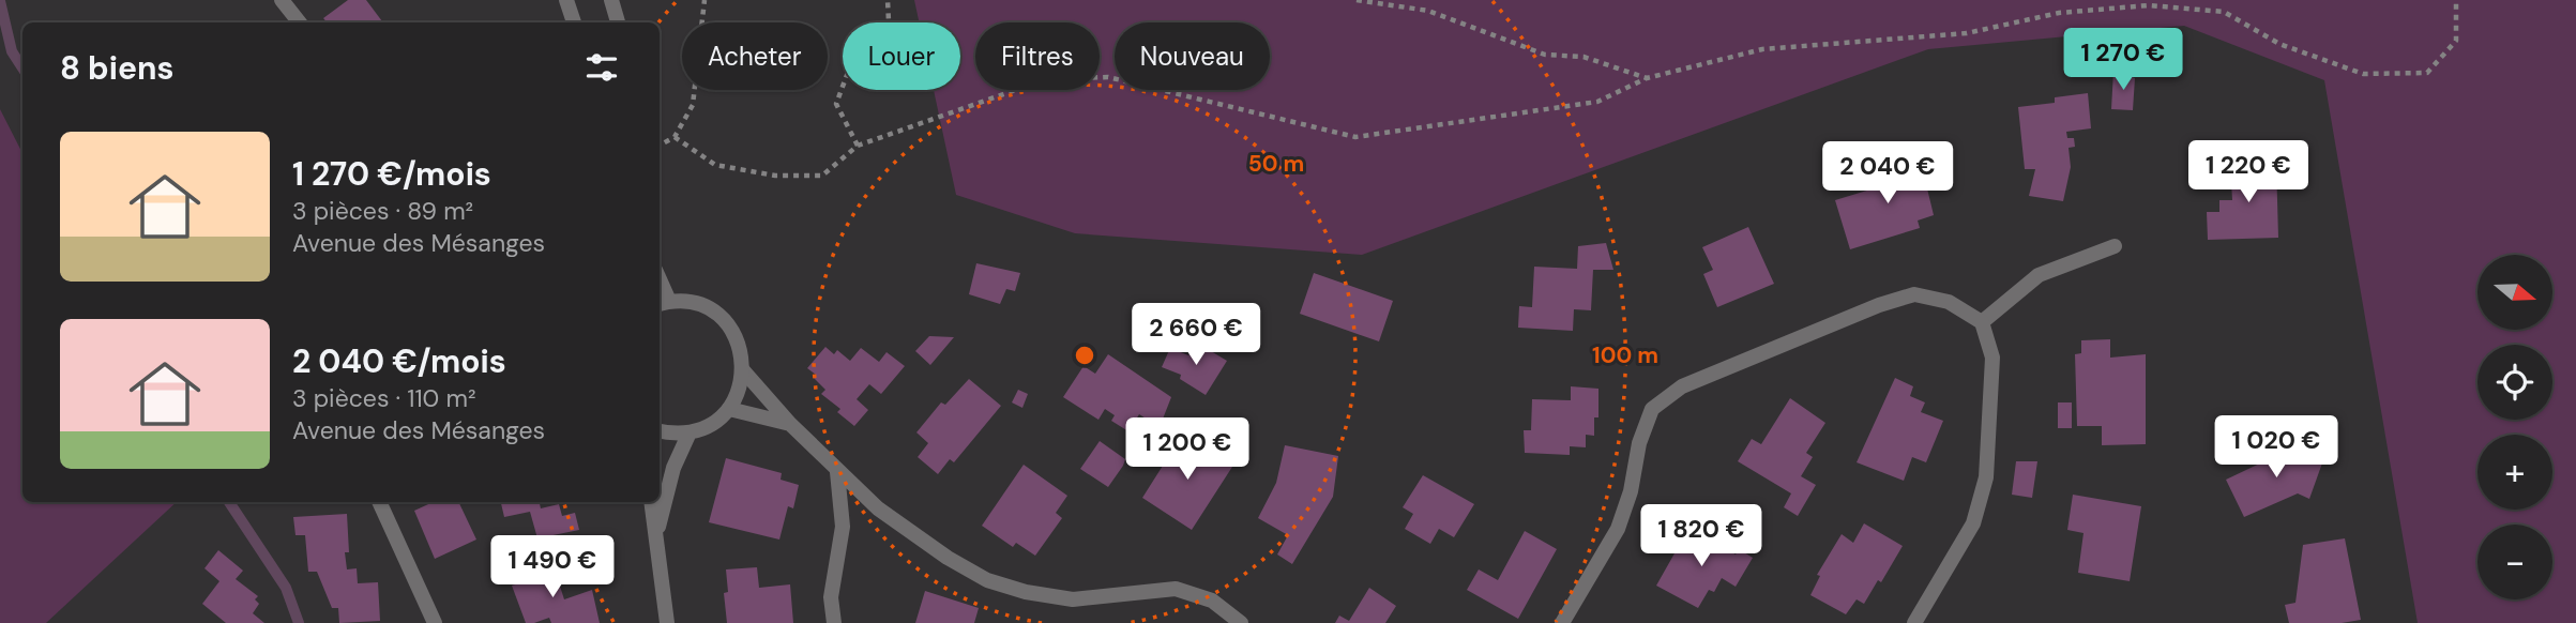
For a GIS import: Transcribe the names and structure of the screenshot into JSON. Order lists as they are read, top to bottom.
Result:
{
  "north": "right",
  "page": {
    "chip": [
      "Acheter",
      "Louer",
      "Filtres",
      "Nouveau"
    ],
    "heading": "8 biens",
    "price": [
      "1 270 €",
      "1 220 €",
      "2 040 €",
      "2 660 €",
      "1 020 €",
      "1 200 €",
      "1 820 €",
      "1 490 €"
    ],
    "list": [
      {
        "name": "1 270 €/mois",
        "note": "3 pièces · 89 m² · Avenue des Mésanges"
      },
      {
        "name": "2 040 €/mois",
        "note": "3 pièces · 110 m² · Avenue des Mésanges"
      }
    ],
    "map_buttons": ["+", "−"]
  },
  "rings": ["50 m", "100 m"]
}
